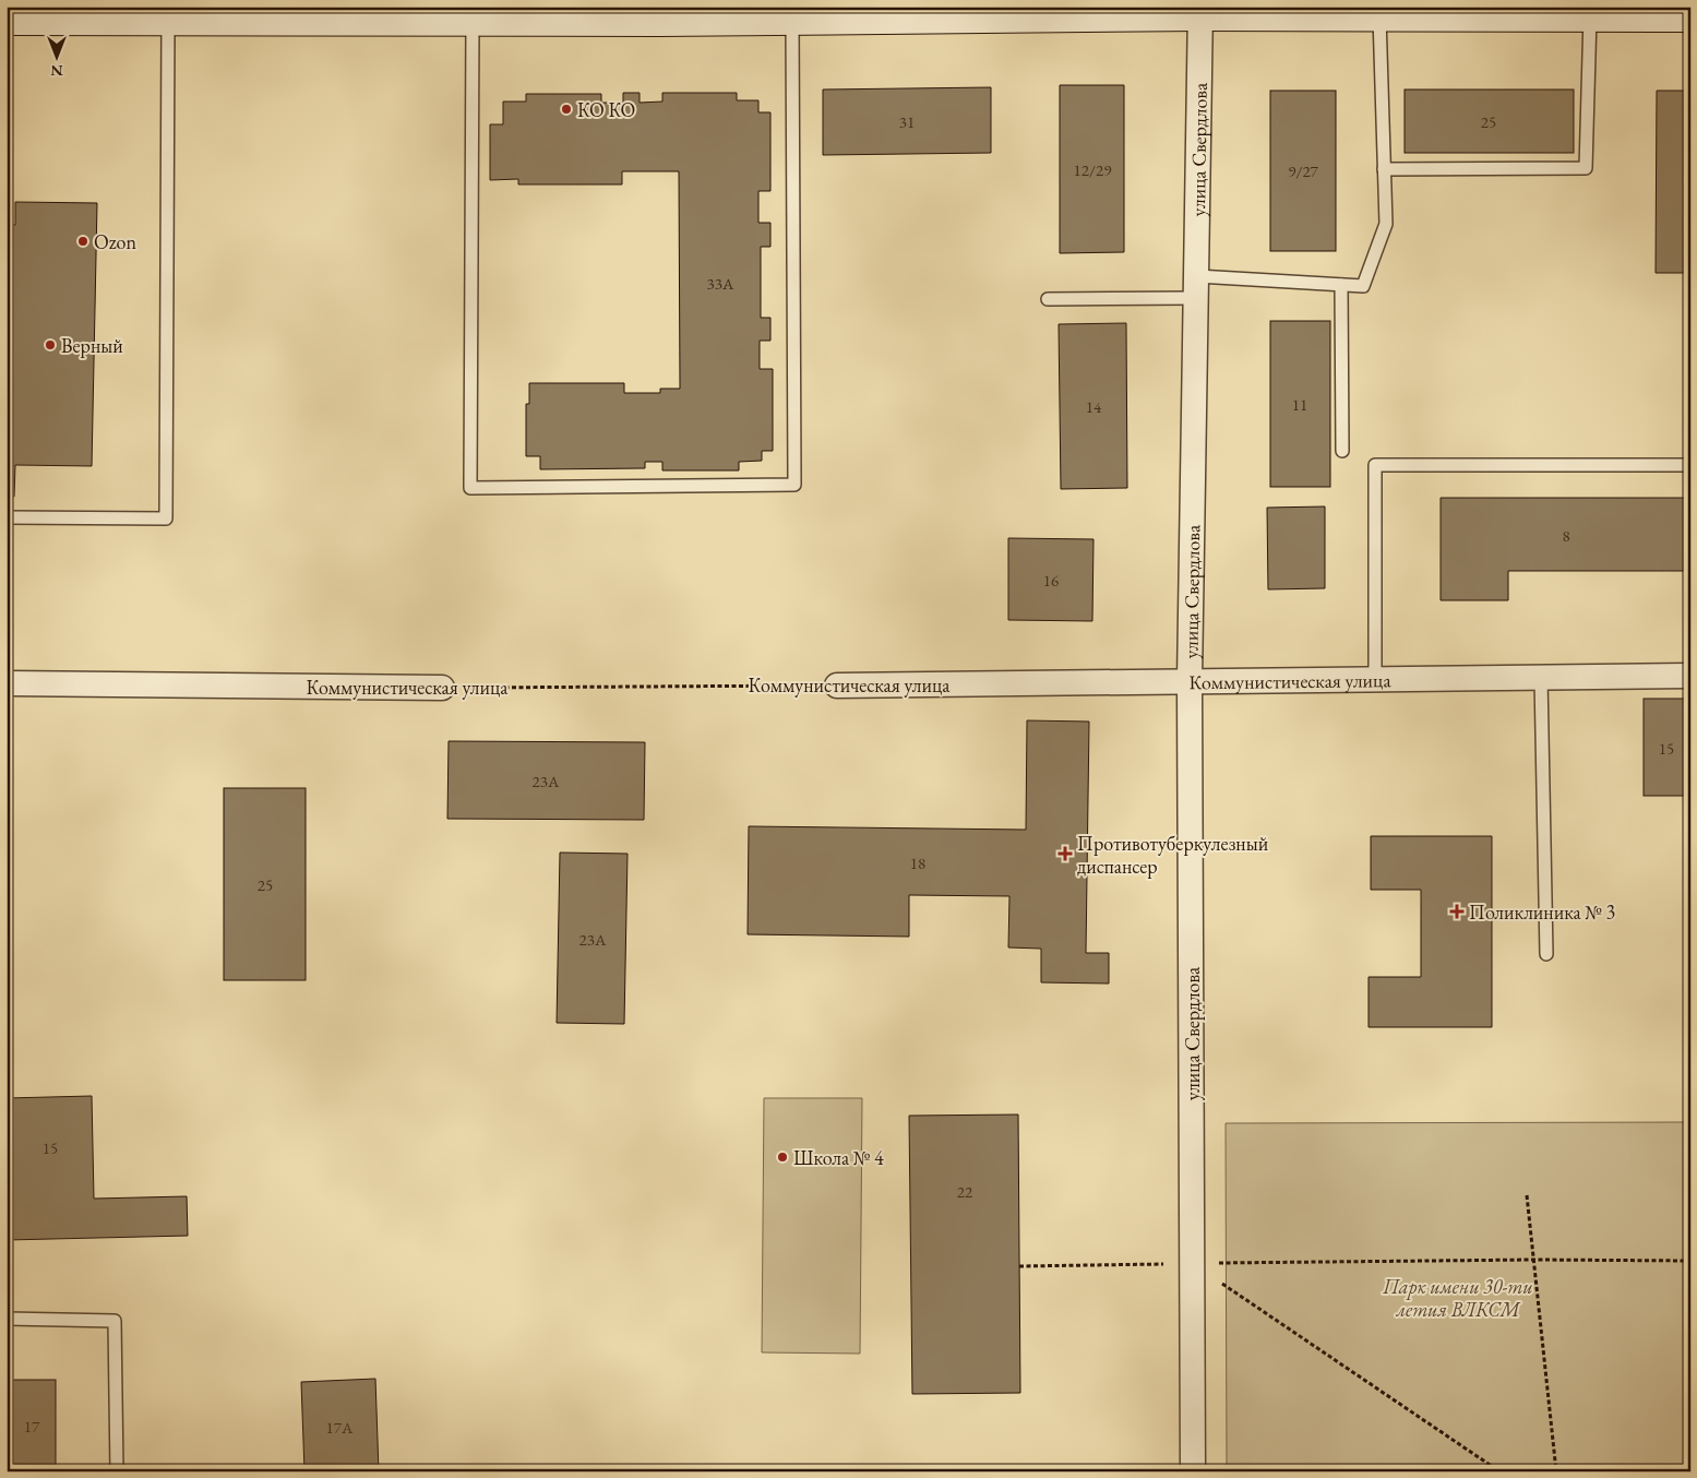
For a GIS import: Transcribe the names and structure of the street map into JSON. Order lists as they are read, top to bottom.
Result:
{
  "streets": {
    "street": ["улица Свердлова", "Коммунистическая улица"]
  },
  "crossings": [
    ["улица Свердлова", "Коммунистическая улица"]
  ],
  "parks": ["Парк имени 30-ти летия ВЛКСМ"],
  "places": {
    "other": [
      "КО КО",
      "Ozon",
      "Верный",
      "Школа № 4"
    ],
    "health": ["Противотуберкулезный диспансер", "Поликлиника № 3"]
  },
  "house_numbers": [
    "31",
    "25",
    "12/29",
    "9/27",
    "33А",
    "11",
    "14",
    "8",
    "16",
    "15",
    "23А",
    "18",
    "25",
    "23А",
    "15",
    "22",
    "17",
    "17А"
  ],
  "north": "bottom"
}
